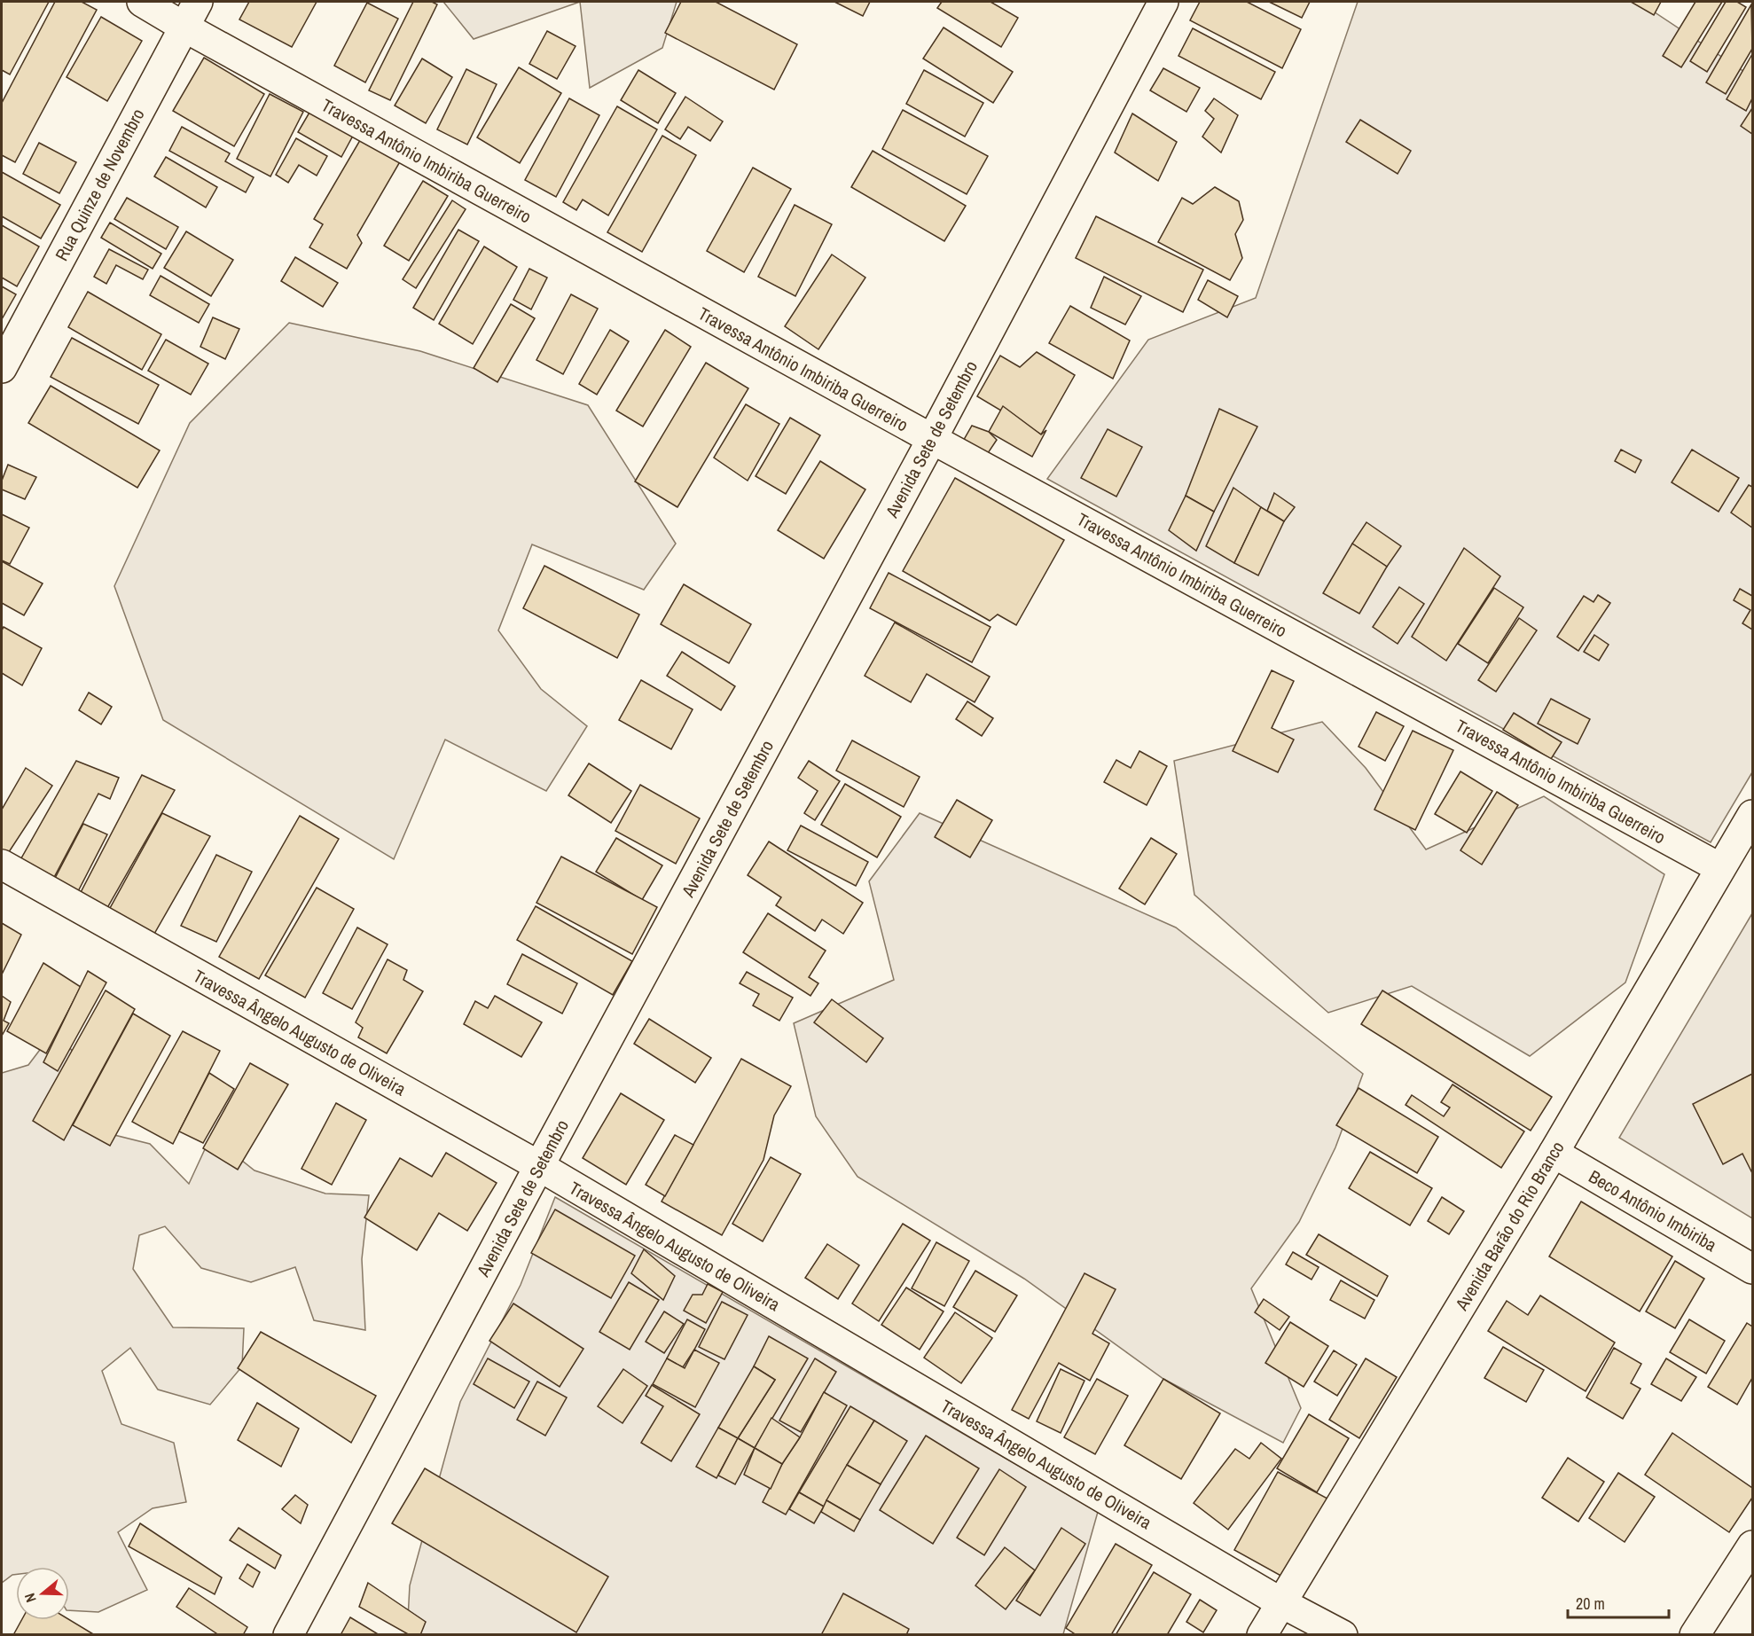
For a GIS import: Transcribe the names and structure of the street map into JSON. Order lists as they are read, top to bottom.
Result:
{
  "streets": {
    "street": [
      "Travessa Antônio Imbiriba Guerreiro",
      "Rua Quinze de Novembro",
      "Avenida Sete de Setembro",
      "Travessa Ângelo Augusto de Oliveira",
      "Beco Antônio Imbiriba",
      "Avenida Barão do Rio Branco"
    ]
  },
  "crossings": [
    ["Travessa Antônio Imbiriba Guerreiro", "Rua Quinze de Novembro"],
    ["Travessa Antônio Imbiriba Guerreiro", "Avenida Sete de Setembro"],
    ["Travessa Antônio Imbiriba Guerreiro", "Avenida Barão do Rio Branco"],
    ["Avenida Sete de Setembro", "Travessa Ângelo Augusto de Oliveira"],
    ["Travessa Ângelo Augusto de Oliveira", "Avenida Barão do Rio Branco"],
    ["Beco Antônio Imbiriba", "Avenida Barão do Rio Branco"]
  ],
  "scale_bar": "20 m",
  "north": "left"
}
